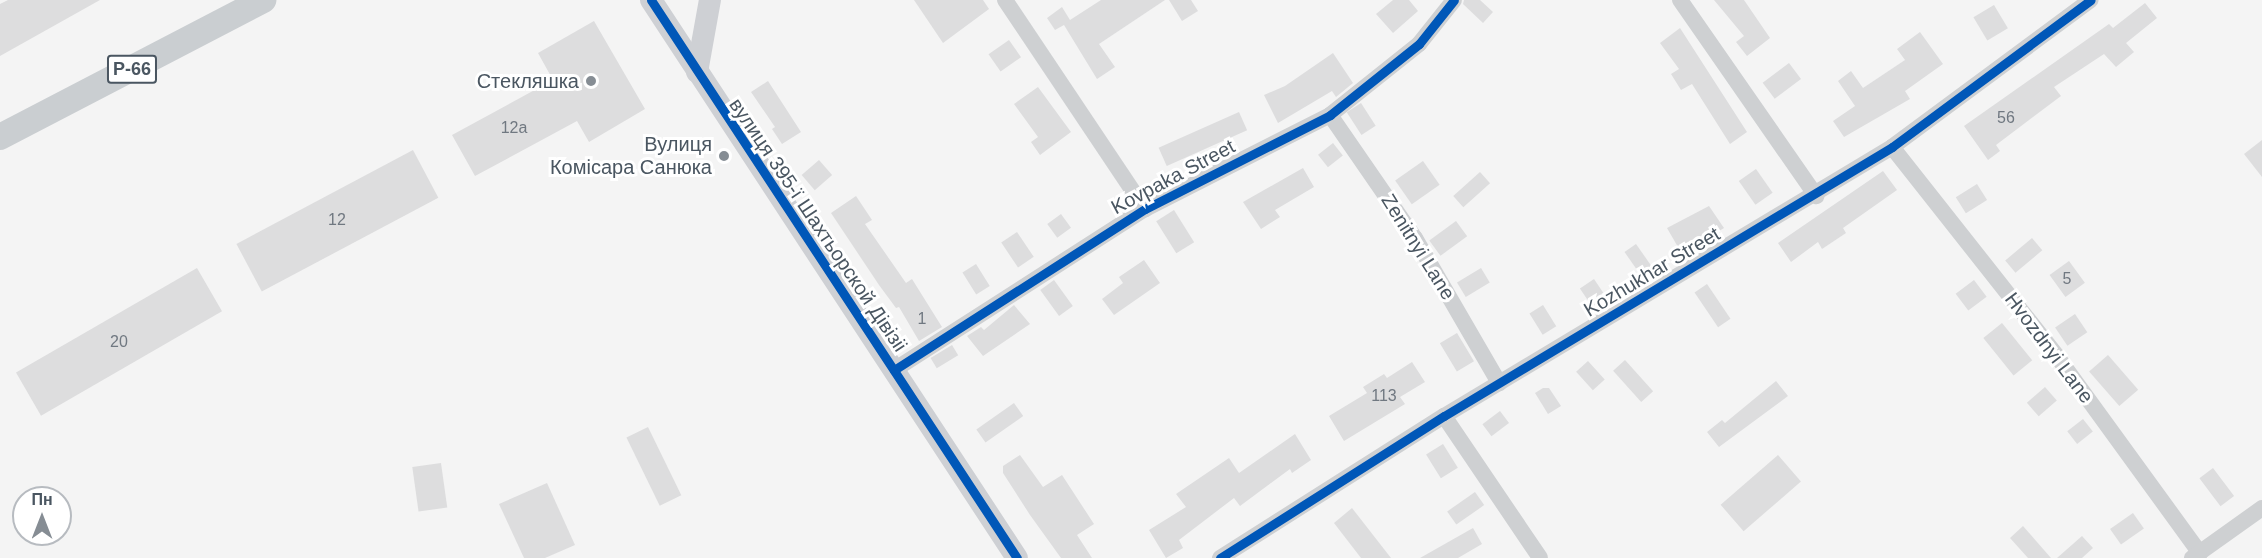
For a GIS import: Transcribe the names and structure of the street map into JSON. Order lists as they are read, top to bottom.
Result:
{
  "streets": {
    "main road": ["Р-66"],
    "street": [
      "Kovpaka Street",
      "вулиця 395-ї Шахтьорской Дівізіі",
      "Zenitnyi Lane",
      "Kozhukhar Street",
      "Hvozdnyi Lane"
    ]
  },
  "crossings": [
    ["Kovpaka Street", "вулиця 395-ї Шахтьорской Дівізіі"],
    ["Kovpaka Street", "Zenitnyi Lane"],
    ["Zenitnyi Lane", "Kozhukhar Street"],
    ["Kozhukhar Street", "Hvozdnyi Lane"]
  ],
  "places": ["Стекляшка", "Вулиця Комісара Санюка"],
  "house_numbers": [
    "56",
    "12а",
    "12",
    "5",
    "1",
    "20",
    "113"
  ],
  "north": "top"
}
